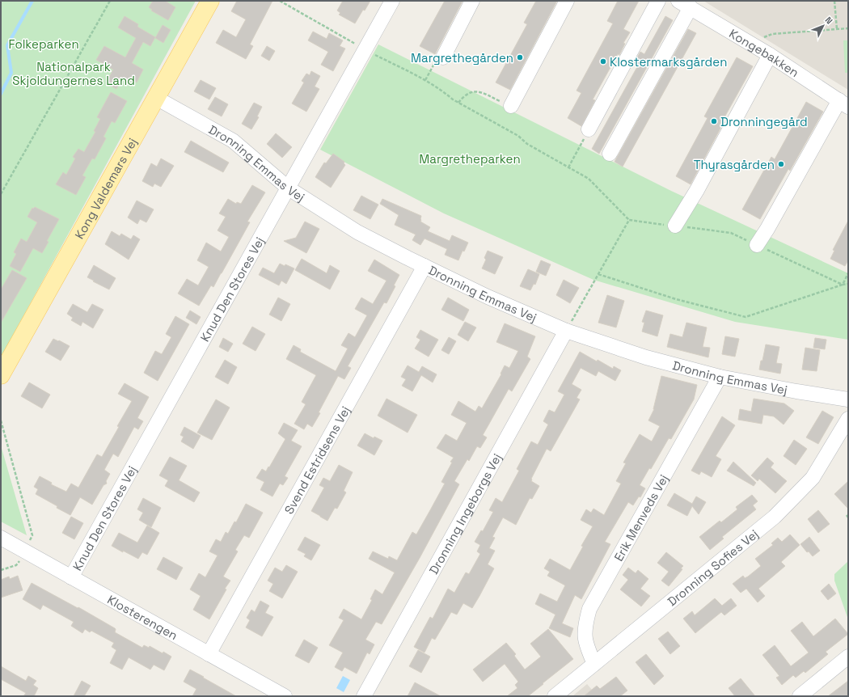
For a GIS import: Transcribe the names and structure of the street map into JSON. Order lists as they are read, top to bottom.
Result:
{
  "streets": {
    "main road": ["Kong Valdemars Vej"],
    "street": [
      "Kongebakken",
      "Dronning Emmas Vej",
      "Knud Den Stores Vej",
      "Svend Estridsens Vej",
      "Dronning Ingeborgs Vej",
      "Erik Menveds Vej",
      "Dronning Sofies Vej",
      "Klosterengen"
    ]
  },
  "crossings": [
    ["Dronning Emmas Vej", "Kong Valdemars Vej"],
    ["Dronning Emmas Vej", "Knud Den Stores Vej"],
    ["Dronning Emmas Vej", "Svend Estridsens Vej"],
    ["Dronning Emmas Vej", "Dronning Ingeborgs Vej"],
    ["Dronning Emmas Vej", "Erik Menveds Vej"],
    ["Knud Den Stores Vej", "Klosterengen"],
    ["Svend Estridsens Vej", "Klosterengen"],
    ["Erik Menveds Vej", "Dronning Sofies Vej"]
  ],
  "parks": ["Folkeparken", "Nationalpark Skjoldungernes Land", "Margretheparken"],
  "places": [
    "Margrethegården",
    "Klostermarksgården",
    "Dronningegård",
    "Thyrasgården"
  ],
  "north": "top right"
}
